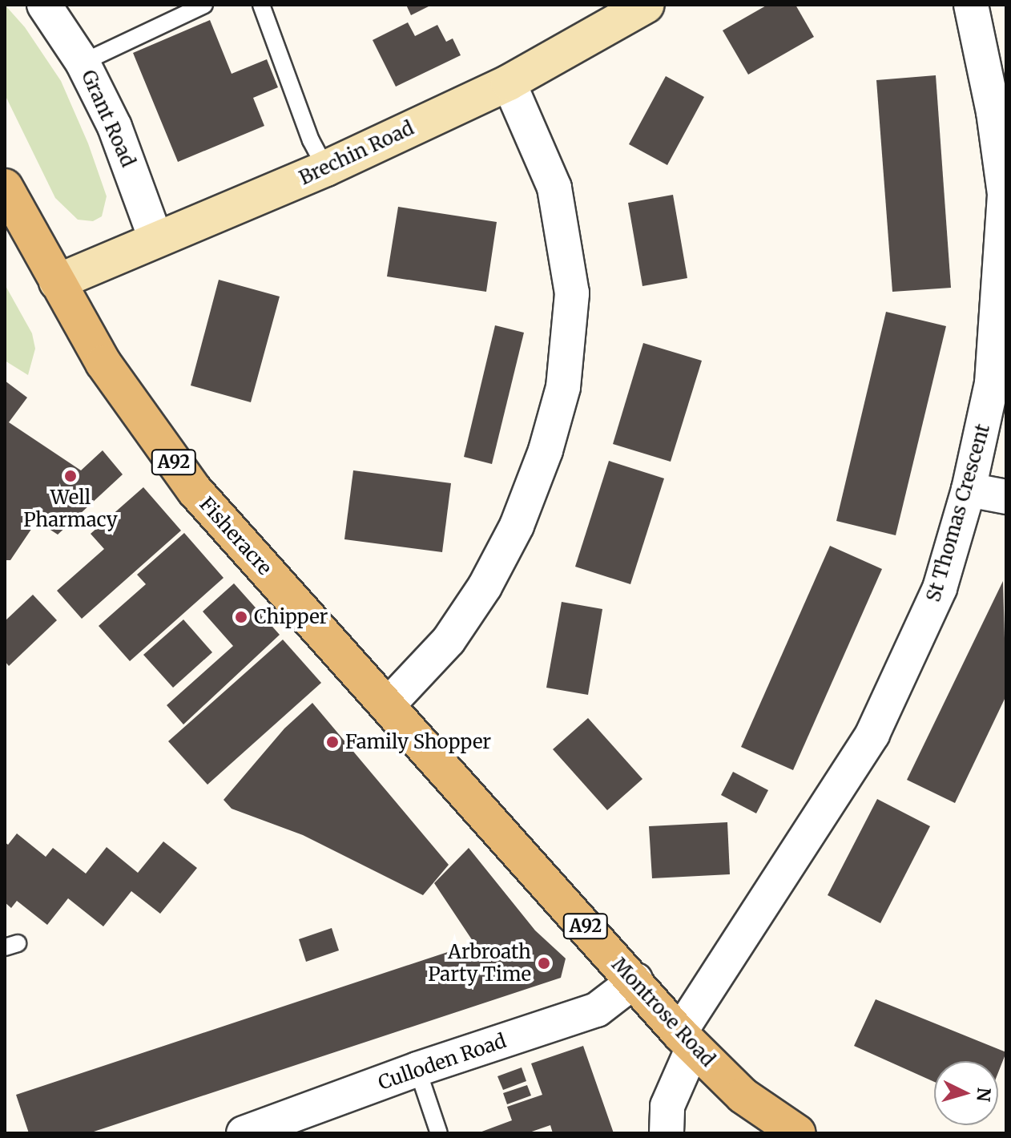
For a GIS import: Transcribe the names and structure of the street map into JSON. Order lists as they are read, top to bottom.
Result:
{
  "streets": {
    "main road": ["A92", "Fisheracre", "Montrose Road"],
    "street": [
      "Grant Road",
      "Brechin Road",
      "St Thomas Crescent",
      "Culloden Road"
    ]
  },
  "crossings": [
    ["Grant Road", "Brechin Road"],
    ["Brechin Road", "Fisheracre"],
    ["St Thomas Crescent", "Montrose Road"],
    ["Fisheracre", "Montrose Road"],
    ["Montrose Road", "Culloden Road"]
  ],
  "places": [
    "Well Pharmacy",
    "Chipper",
    "Family Shopper",
    "Arbroath Party Time"
  ],
  "north": "right"
}
